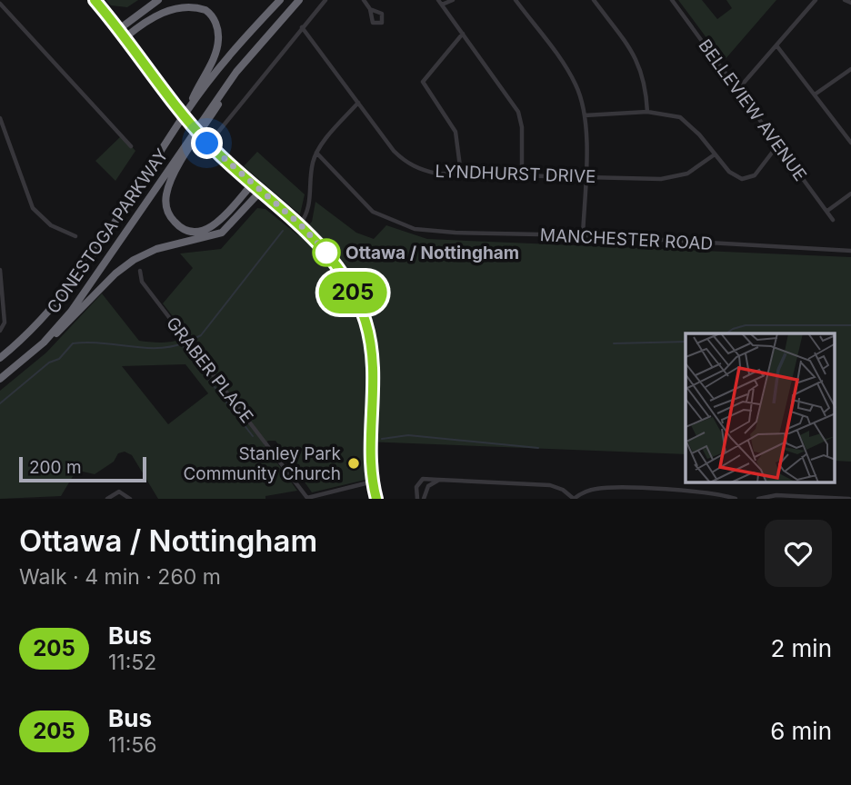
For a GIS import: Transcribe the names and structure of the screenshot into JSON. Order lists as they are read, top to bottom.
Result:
{
  "streets": {
    "highway": ["CONESTOGA PARKWAY"],
    "street": [
      "BELLEVIEW AVENUE",
      "LYNDHURST DRIVE",
      "MANCHESTER ROAD",
      "GRABER PLACE"
    ]
  },
  "places": ["Ottawa / Nottingham", "Stanley Park Community Church"],
  "lines": ["bus line 205"],
  "scale_bar": "200 m",
  "page": {
    "on_map": "205",
    "scale": "200 m",
    "heading": ["Ottawa / Nottingham", "Walk · 4 min · 260 m"],
    "list": [
      {
        "mark": "205",
        "name": "Bus",
        "note": "11:52",
        "value": "2 min"
      },
      {
        "mark": "205",
        "name": "Bus",
        "note": "11:56",
        "value": "6 min"
      }
    ]
  }
}
